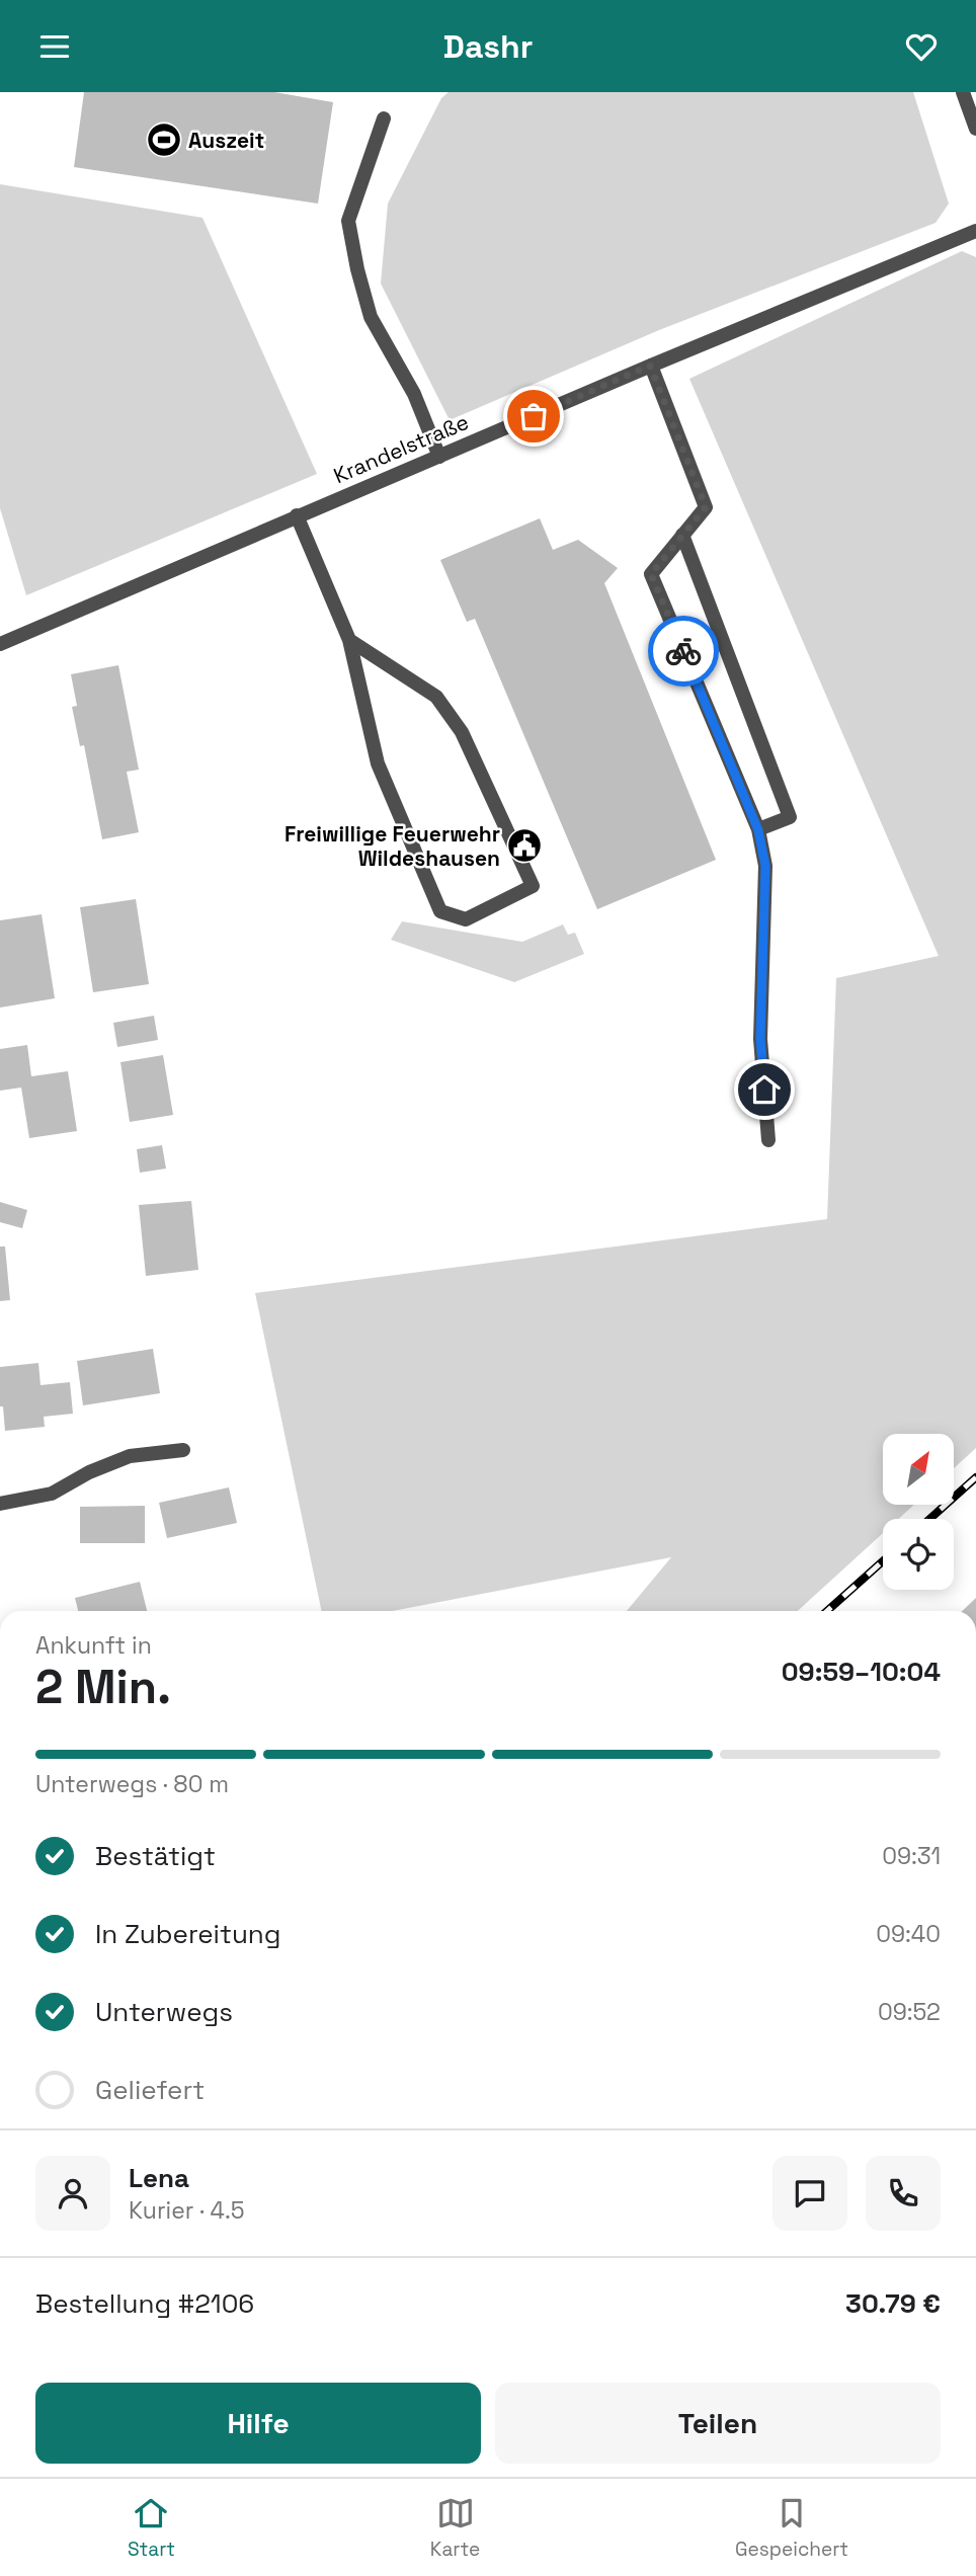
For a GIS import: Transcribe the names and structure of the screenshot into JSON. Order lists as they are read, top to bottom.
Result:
{
  "streets": {
    "street": ["Krandelstraße"]
  },
  "places": {
    "sports": ["Auszeit"],
    "public building": ["Freiwillige Feuerwehr Wildeshausen"]
  },
  "north": "top right",
  "page": {
    "header": "Dashr",
    "heading": ["2 Min.", "Ankunft in", "09:59–10:04"],
    "panel": [
      "Lena",
      "Kurier · 4.5",
      "Bestellung #2106",
      "30.79 €"
    ],
    "bar": "Unterwegs · 80 m",
    "list": [
      ["Bestätigt", "09:31"],
      ["In Zubereitung", "09:40"],
      ["Unterwegs", "09:52"],
      "Geliefert"
    ],
    "buttons": ["Hilfe", "Teilen"],
    "tabs": ["Start", "Karte", "Gespeichert"]
  }
}
